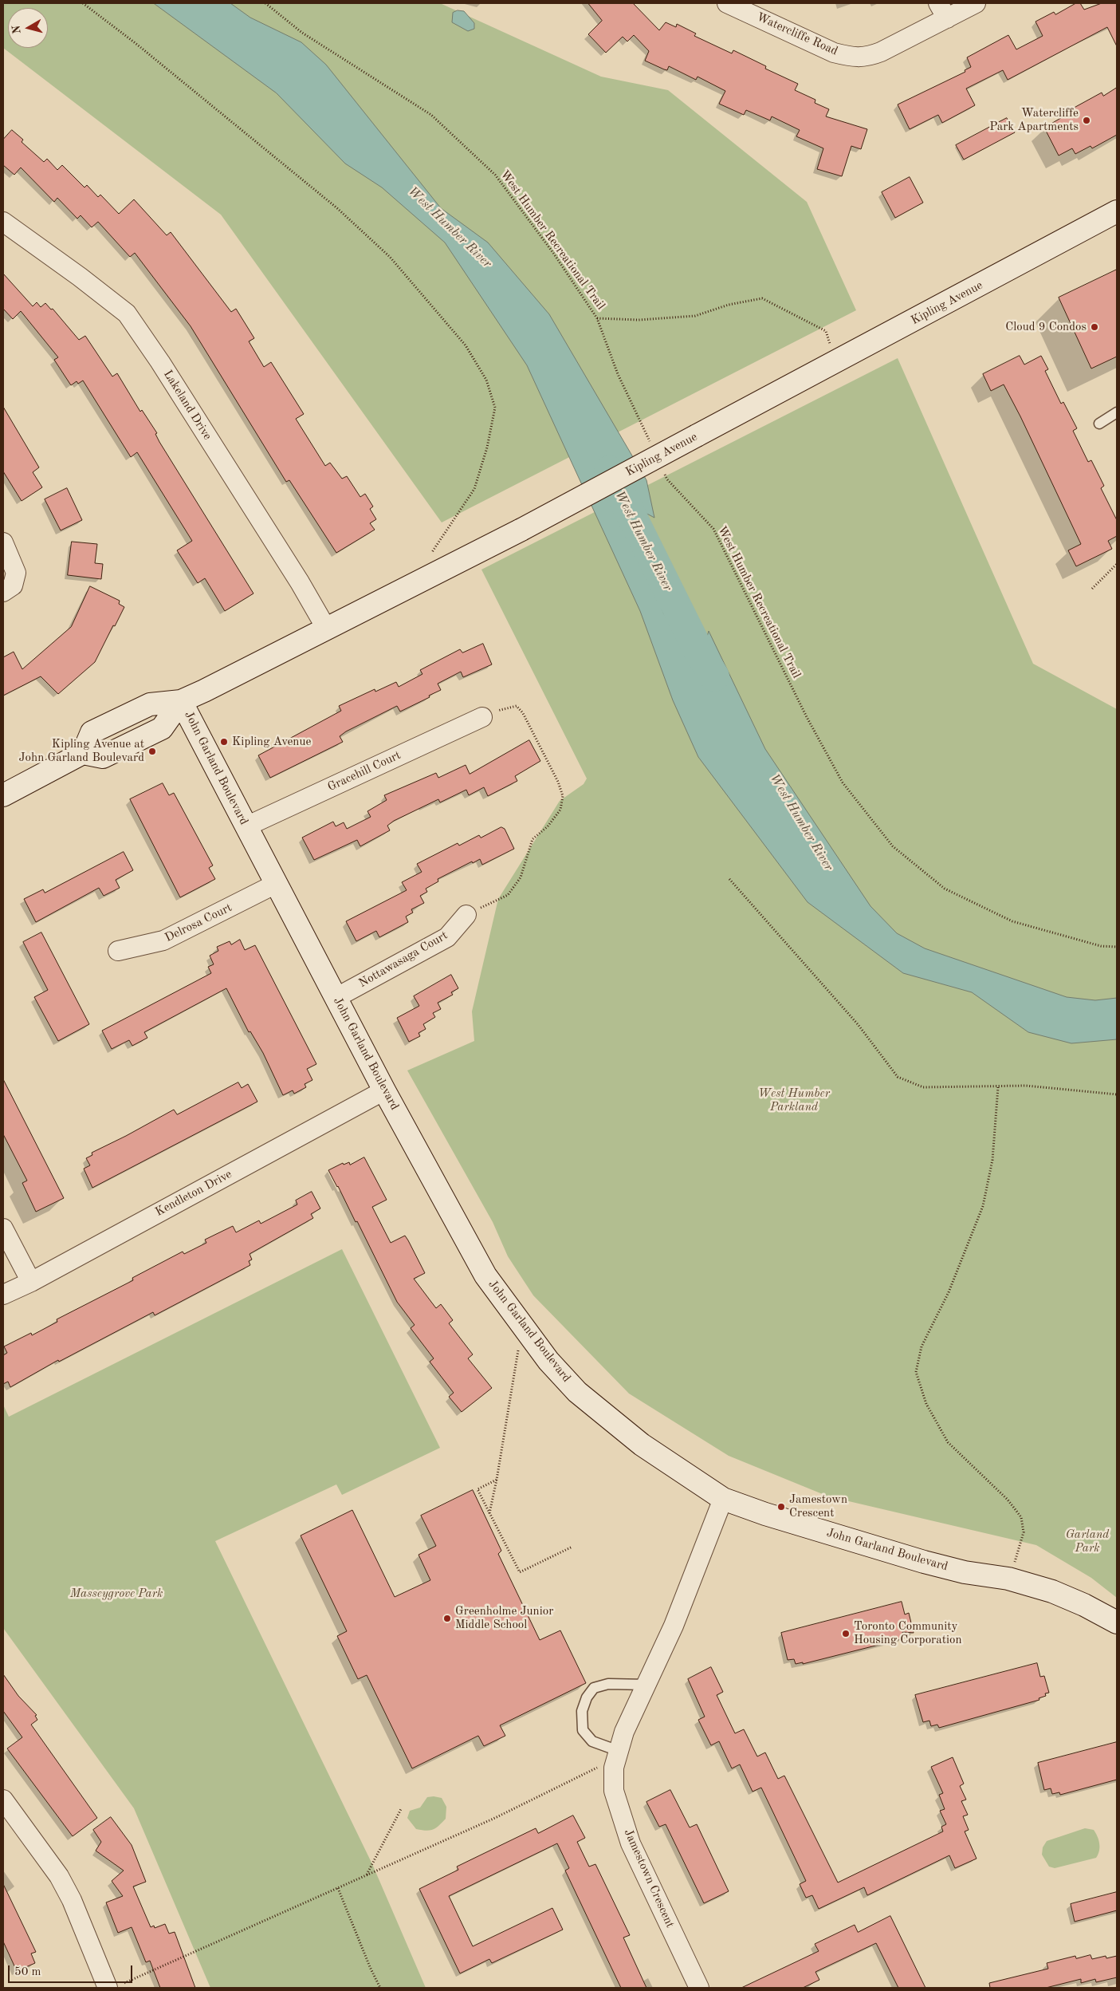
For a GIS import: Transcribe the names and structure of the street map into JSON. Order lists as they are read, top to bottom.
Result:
{
  "streets": {
    "street": [
      "Watercliffe Road",
      "Kipling Avenue",
      "Lakeland Drive",
      "John Garland Boulevard",
      "Gracehill Court",
      "Delrosa Court",
      "Nottawasaga Court",
      "Kendleton Drive",
      "Jamestown Crescent"
    ],
    "path": ["West Humber Recreational Trail"]
  },
  "crossings": [
    ["Kipling Avenue", "Lakeland Drive"],
    ["Kipling Avenue", "John Garland Boulevard"],
    ["John Garland Boulevard", "Gracehill Court"],
    ["John Garland Boulevard", "Delrosa Court"],
    ["John Garland Boulevard", "Nottawasaga Court"],
    ["John Garland Boulevard", "Kendleton Drive"],
    ["John Garland Boulevard", "Jamestown Crescent"]
  ],
  "water": ["West Humber River"],
  "parks": ["West Humber Parkland", "Garland Park", "Masseygrove Park"],
  "places": [
    "Watercliffe Park Apartments",
    "Cloud 9 Condos",
    "Kipling Avenue",
    "Kipling Avenue at John Garland Boulevard",
    "Jamestown Crescent",
    "Greenholme Junior Middle School",
    "Toronto Community Housing Corporation"
  ],
  "scale_bar": "50 m",
  "north": "left"
}
